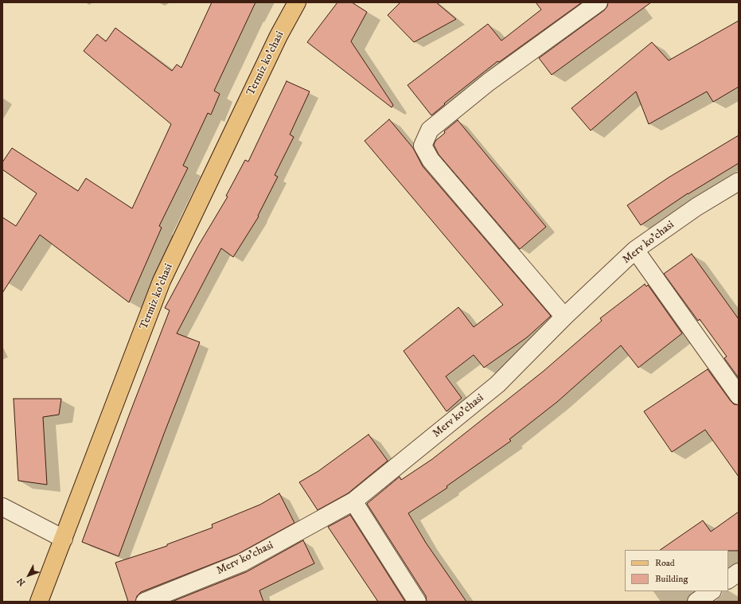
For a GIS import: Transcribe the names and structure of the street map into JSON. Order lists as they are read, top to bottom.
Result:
{
  "streets": {
    "main road": ["Termiz ko'chasi"],
    "street": ["Merv ko'chasi"]
  },
  "legend": ["Road", "Building"],
  "north": "bottom left"
}
